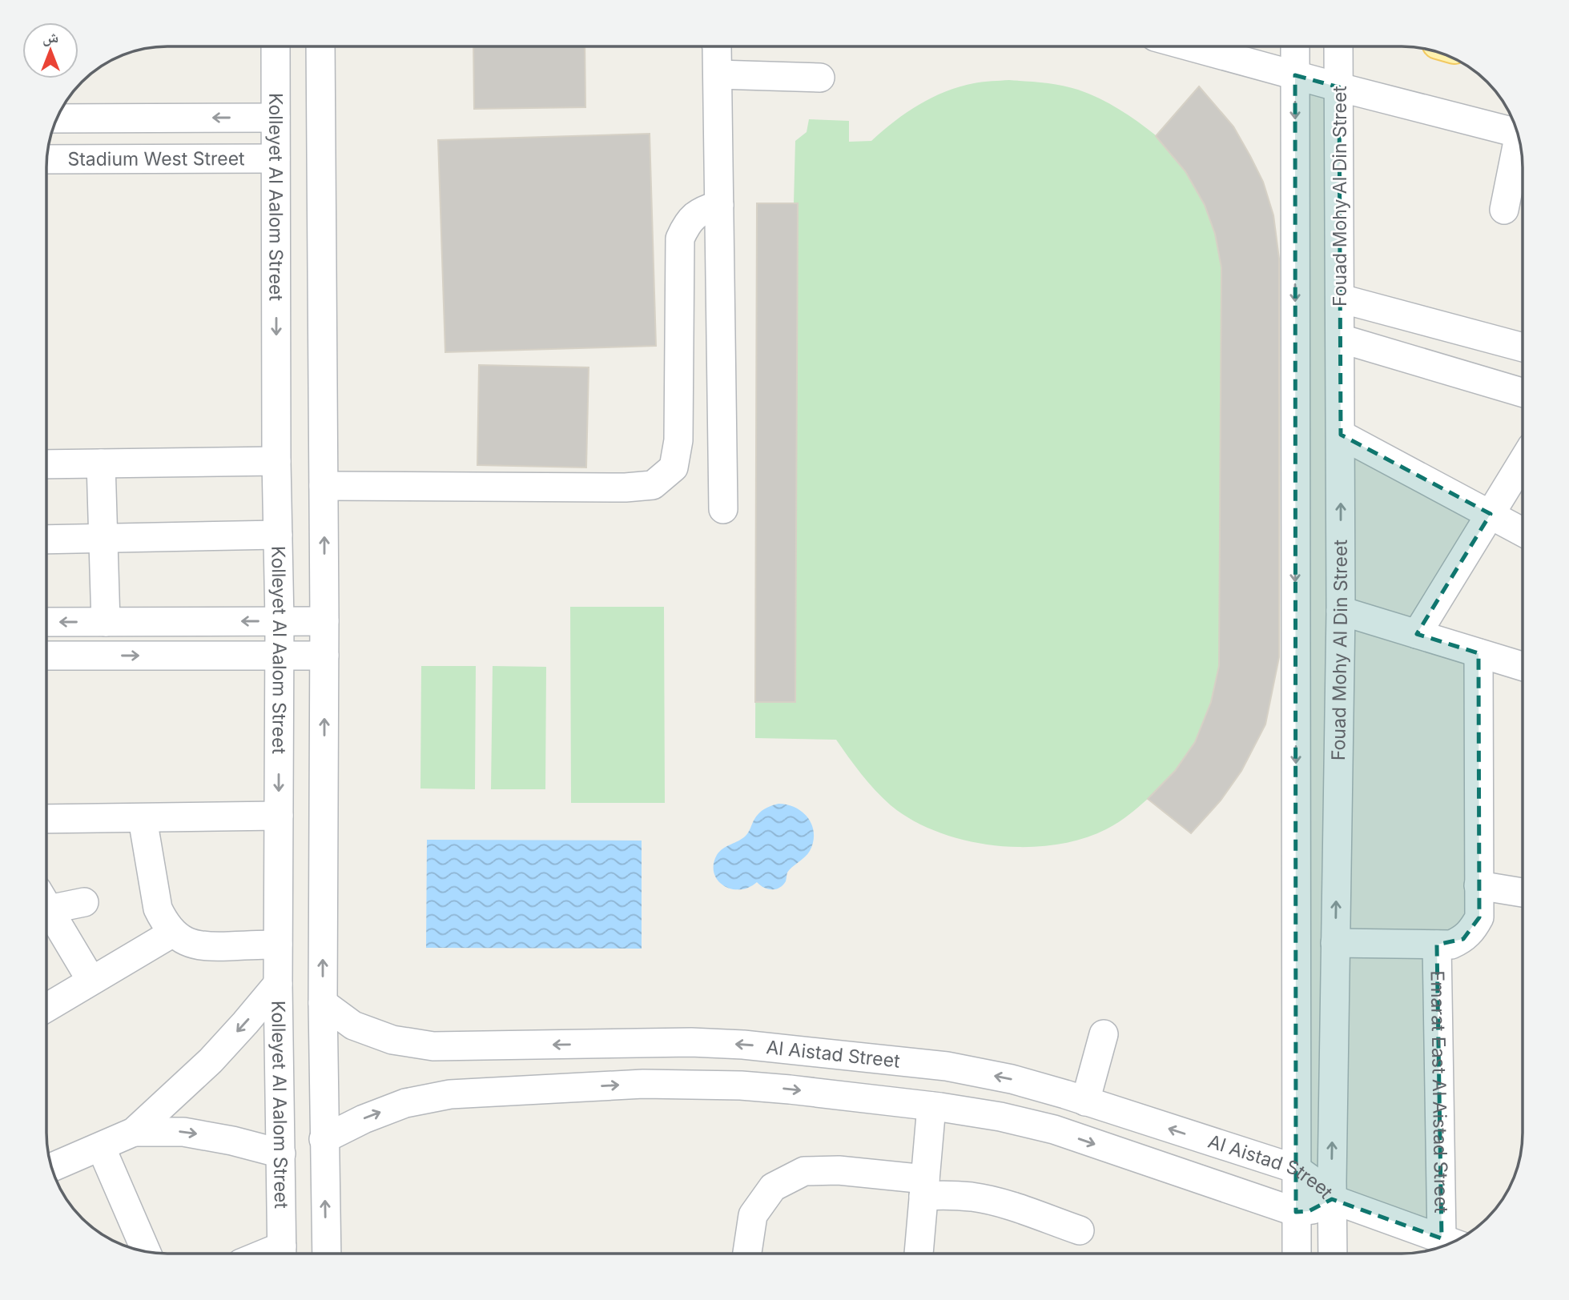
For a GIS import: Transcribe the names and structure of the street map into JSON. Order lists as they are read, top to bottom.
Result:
{
  "streets": {
    "street": [
      "Stadium West Street",
      "Kolleyet Al Aalom Street",
      "Fouad Mohy Al Din Street",
      "Al Aistad Street",
      "Emarat East Al Aistad Street"
    ]
  },
  "crossings": [
    ["Stadium West Street", "Kolleyet Al Aalom Street"],
    ["Fouad Mohy Al Din Street", "Al Aistad Street"]
  ],
  "north": "top"
}
